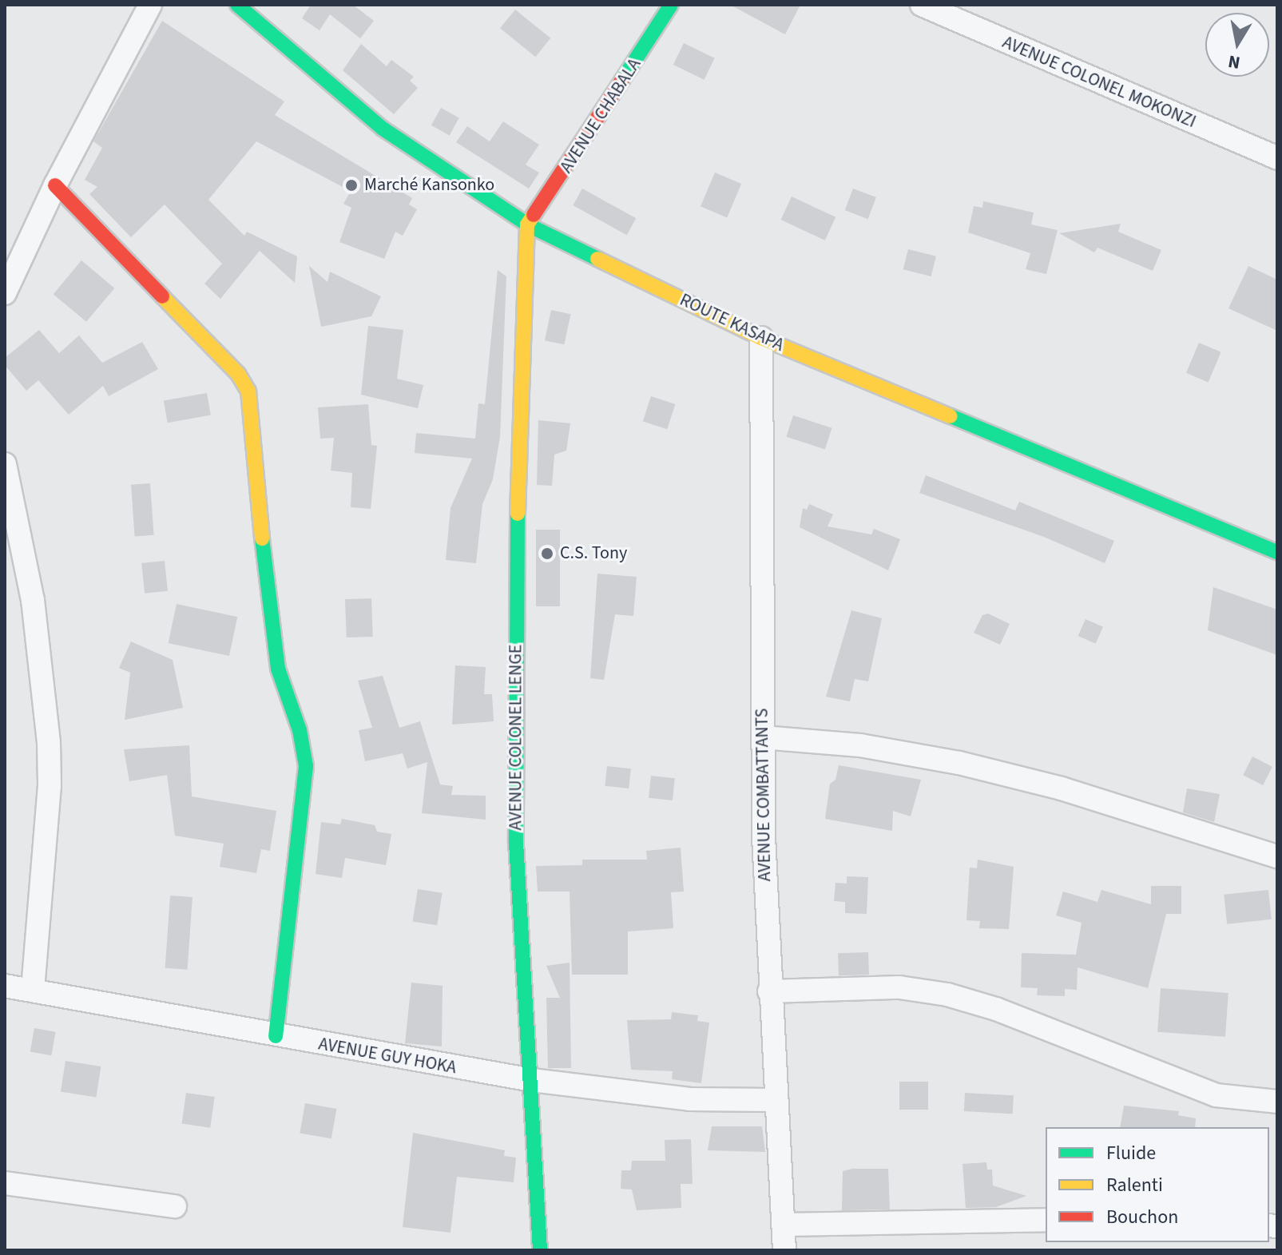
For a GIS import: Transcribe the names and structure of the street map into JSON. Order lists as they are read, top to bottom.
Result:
{
  "streets": {
    "street": [
      "AVENUE COLONEL MOKONZI",
      "AVENUE CHABALA",
      "ROUTE KASAPA",
      "AVENUE COLONEL LENGE",
      "AVENUE COMBATTANTS",
      "AVENUE GUY HOKA"
    ]
  },
  "crossings": [
    ["AVENUE CHABALA", "ROUTE KASAPA"],
    ["AVENUE CHABALA", "AVENUE COLONEL LENGE"],
    ["ROUTE KASAPA", "AVENUE COLONEL LENGE"],
    ["ROUTE KASAPA", "AVENUE COMBATTANTS"],
    ["AVENUE COLONEL LENGE", "AVENUE GUY HOKA"],
    ["AVENUE COMBATTANTS", "AVENUE GUY HOKA"]
  ],
  "places": ["Marché Kansonko", "C.S. Tony"],
  "legend": ["Fluide", "Ralenti", "Bouchon"],
  "north": "bottom"
}
